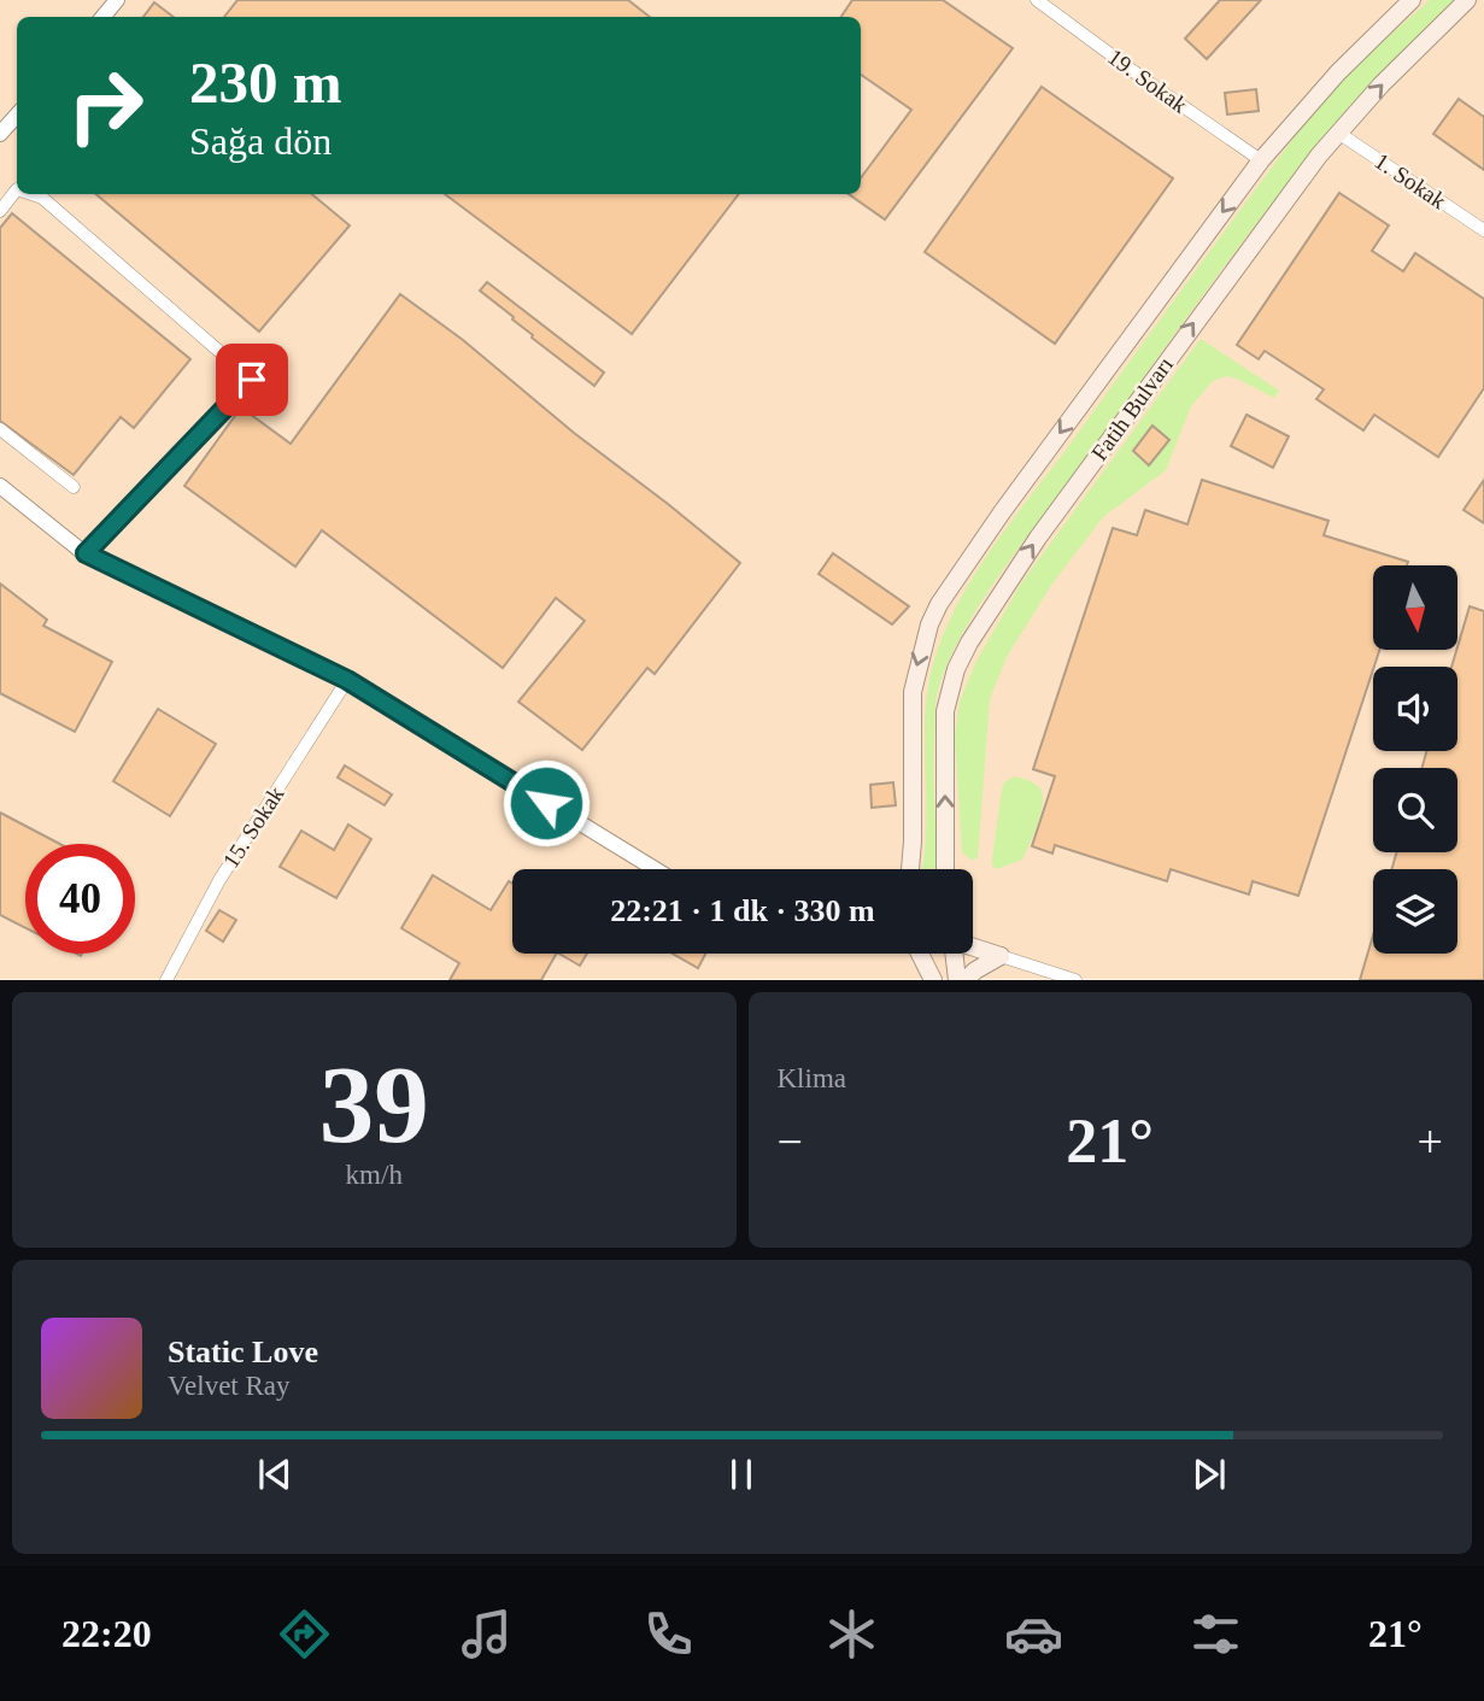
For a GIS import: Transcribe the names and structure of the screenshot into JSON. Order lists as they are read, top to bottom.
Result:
{
  "streets": {
    "main road": ["Fatih Bulvarı"],
    "street": ["19. Sokak", "1. Sokak", "15. Sokak"]
  },
  "crossings": [
    ["1. Sokak", "Fatih Bulvarı"]
  ],
  "north": "bottom",
  "page": {
    "turn": ["230 m", "Sağa dön"],
    "limit": "40",
    "trip": "22:21 · 1 dk · 330 m",
    "tile": [
      ["39", "km/h"],
      "Klima"
    ],
    "heat": ["−", "21°", "+"],
    "song": ["Static Love", "Velvet Ray"],
    "tabs": ["22:20", "21°"]
  }
}
